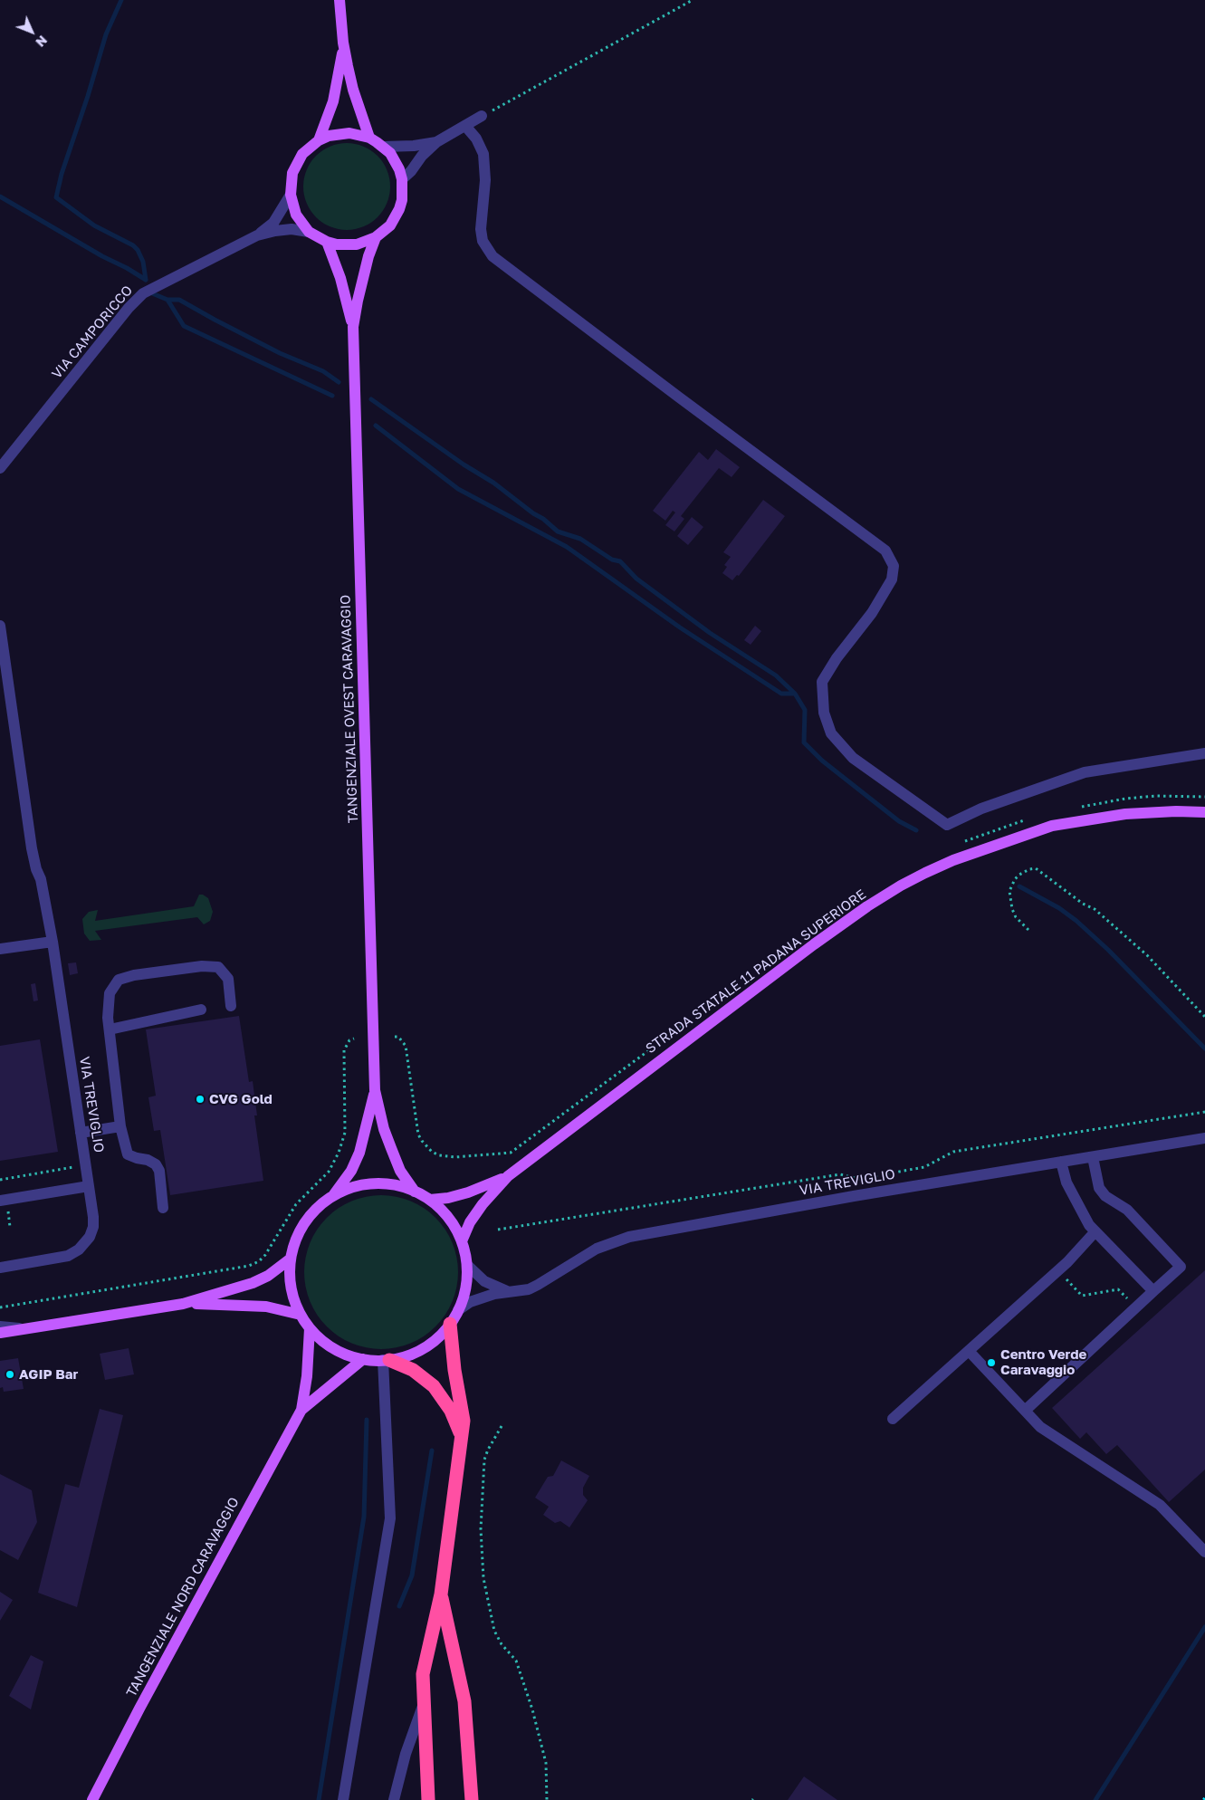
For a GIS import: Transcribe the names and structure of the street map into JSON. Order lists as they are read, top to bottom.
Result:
{
  "streets": {
    "main road": ["TANGENZIALE OVEST CARAVAGGIO", "STRADA STATALE 11 PADANA SUPERIORE", "TANGENZIALE NORD CARAVAGGIO"],
    "street": ["VIA CAMPORICCO", "VIA TREVIGLIO"]
  },
  "crossings": [
    ["VIA CAMPORICCO", "TANGENZIALE OVEST CARAVAGGIO"]
  ],
  "places": ["CVG Gold", "Centro Verde Caravaggio", "AGIP Bar"],
  "north": "bottom right"
}
